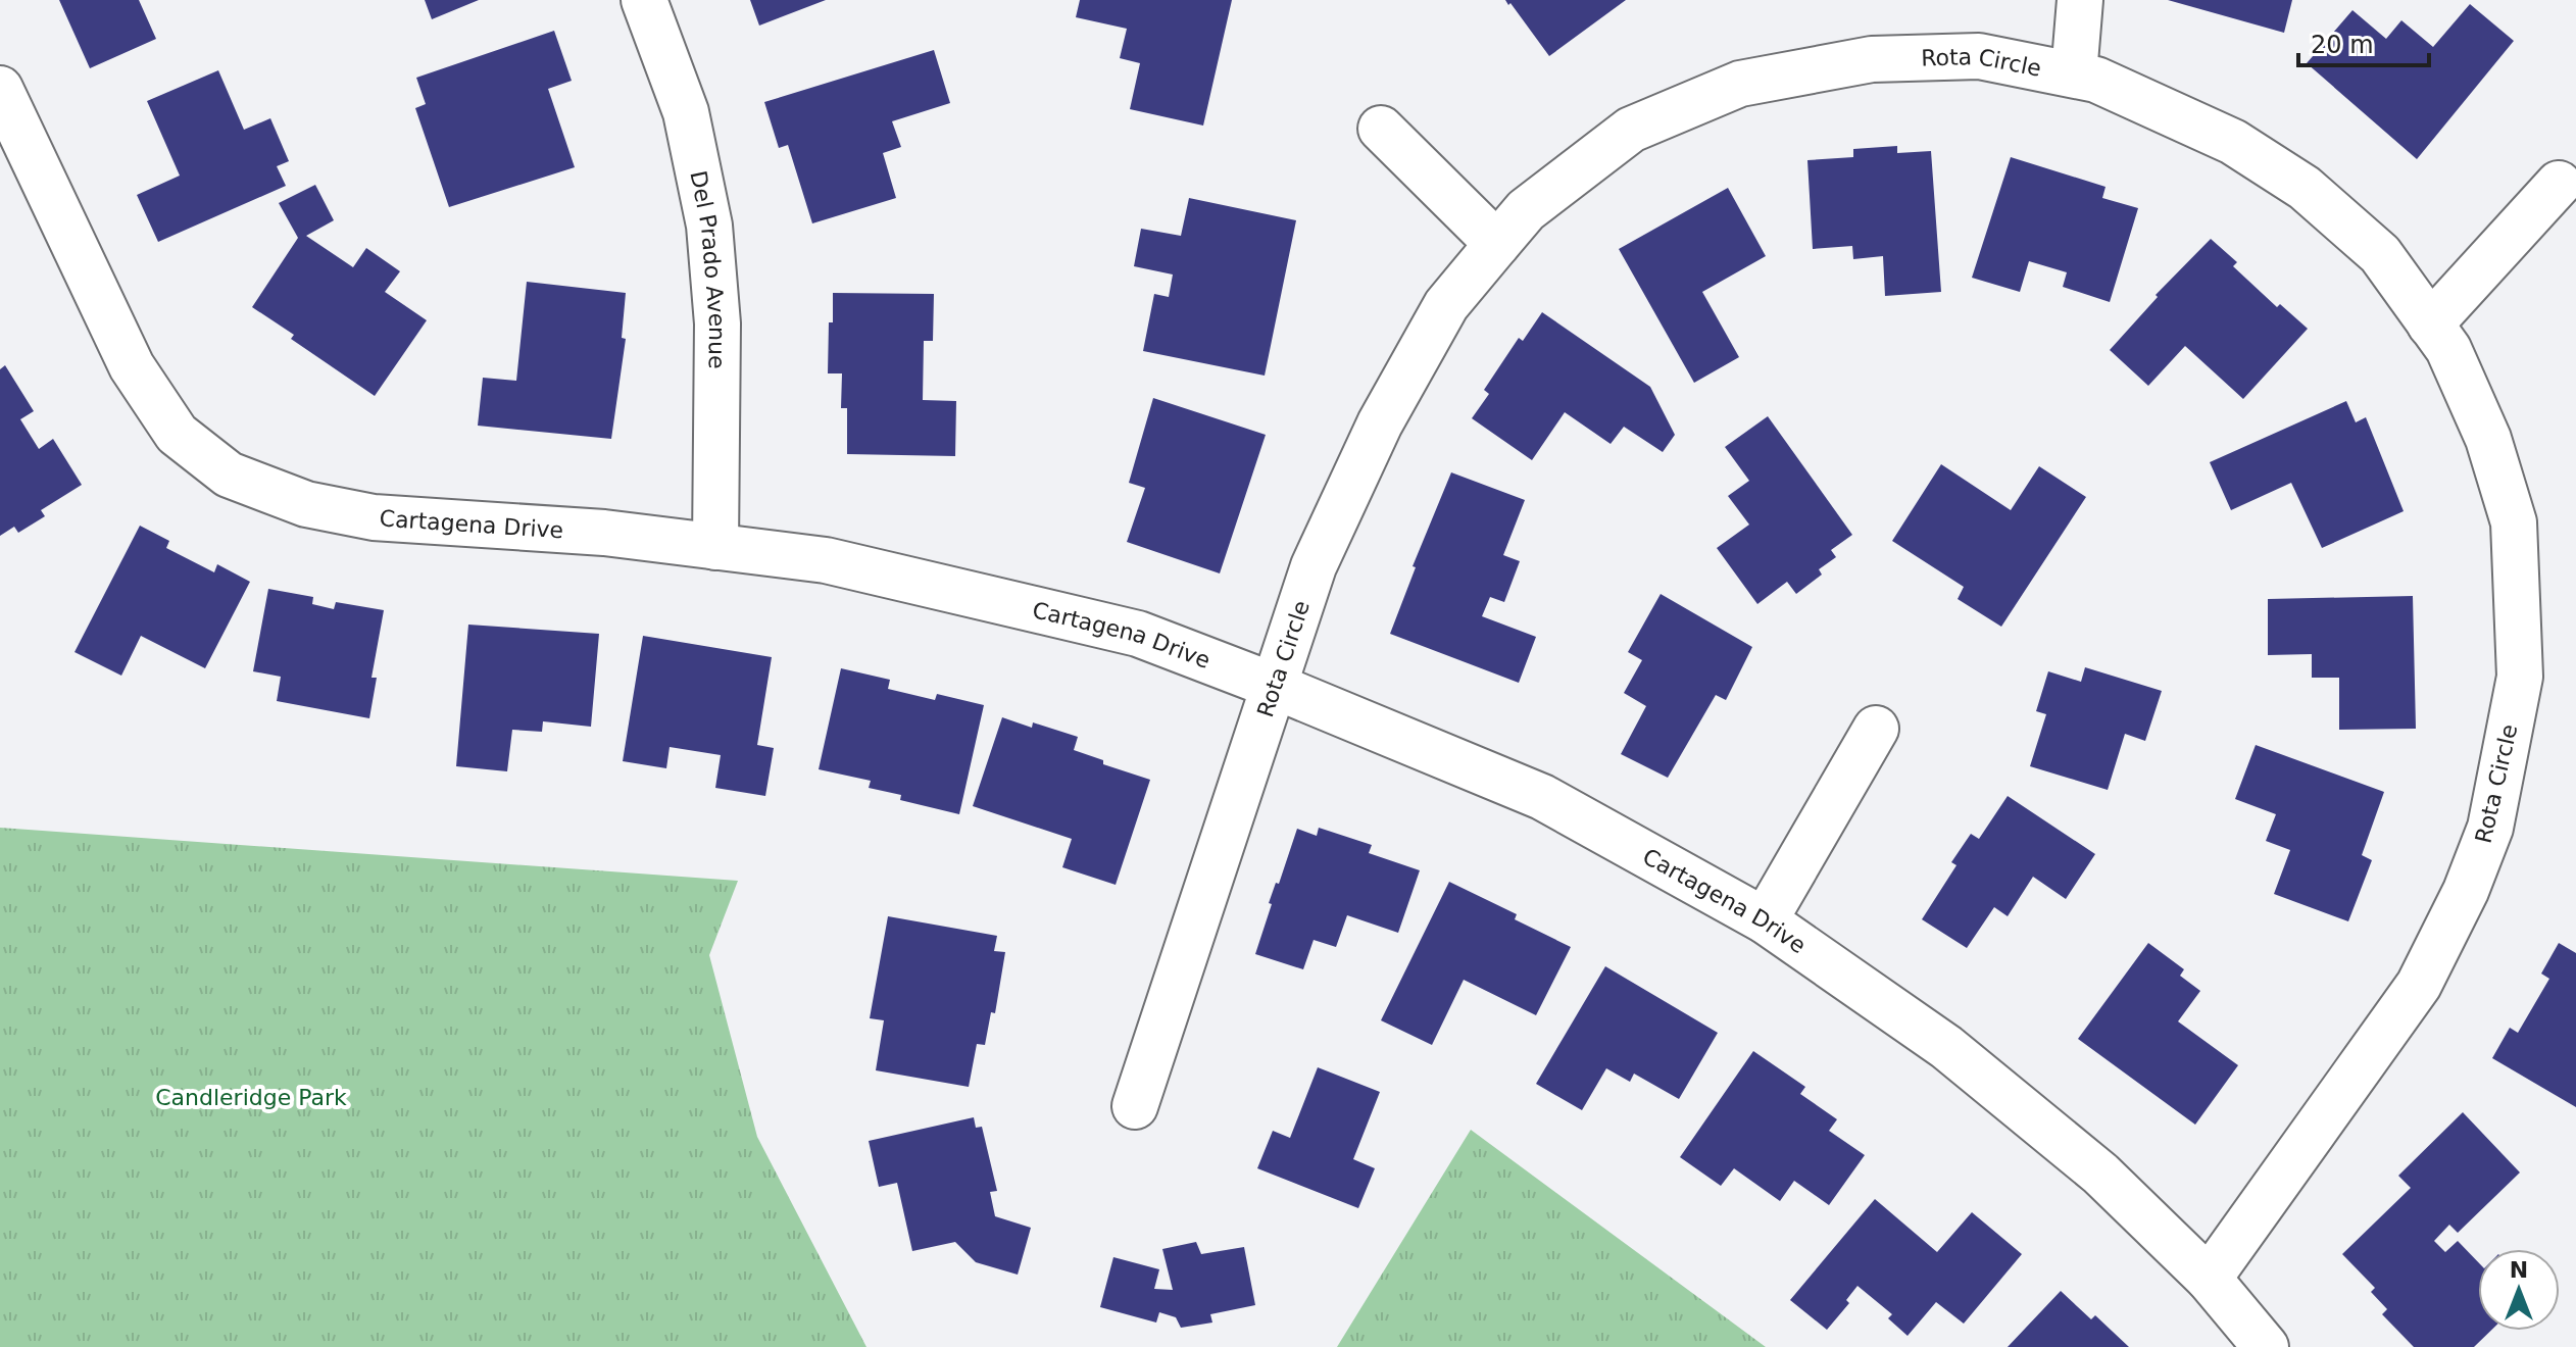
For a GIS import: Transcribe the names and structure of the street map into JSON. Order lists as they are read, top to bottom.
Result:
{
  "streets": {
    "street": ["Rota Circle", "Del Prado Avenue", "Cartagena Drive"]
  },
  "crossings": [
    ["Rota Circle", "Cartagena Drive"],
    ["Del Prado Avenue", "Cartagena Drive"]
  ],
  "parks": ["Candleridge Park"],
  "scale_bar": "20 m",
  "north": "top"
}
